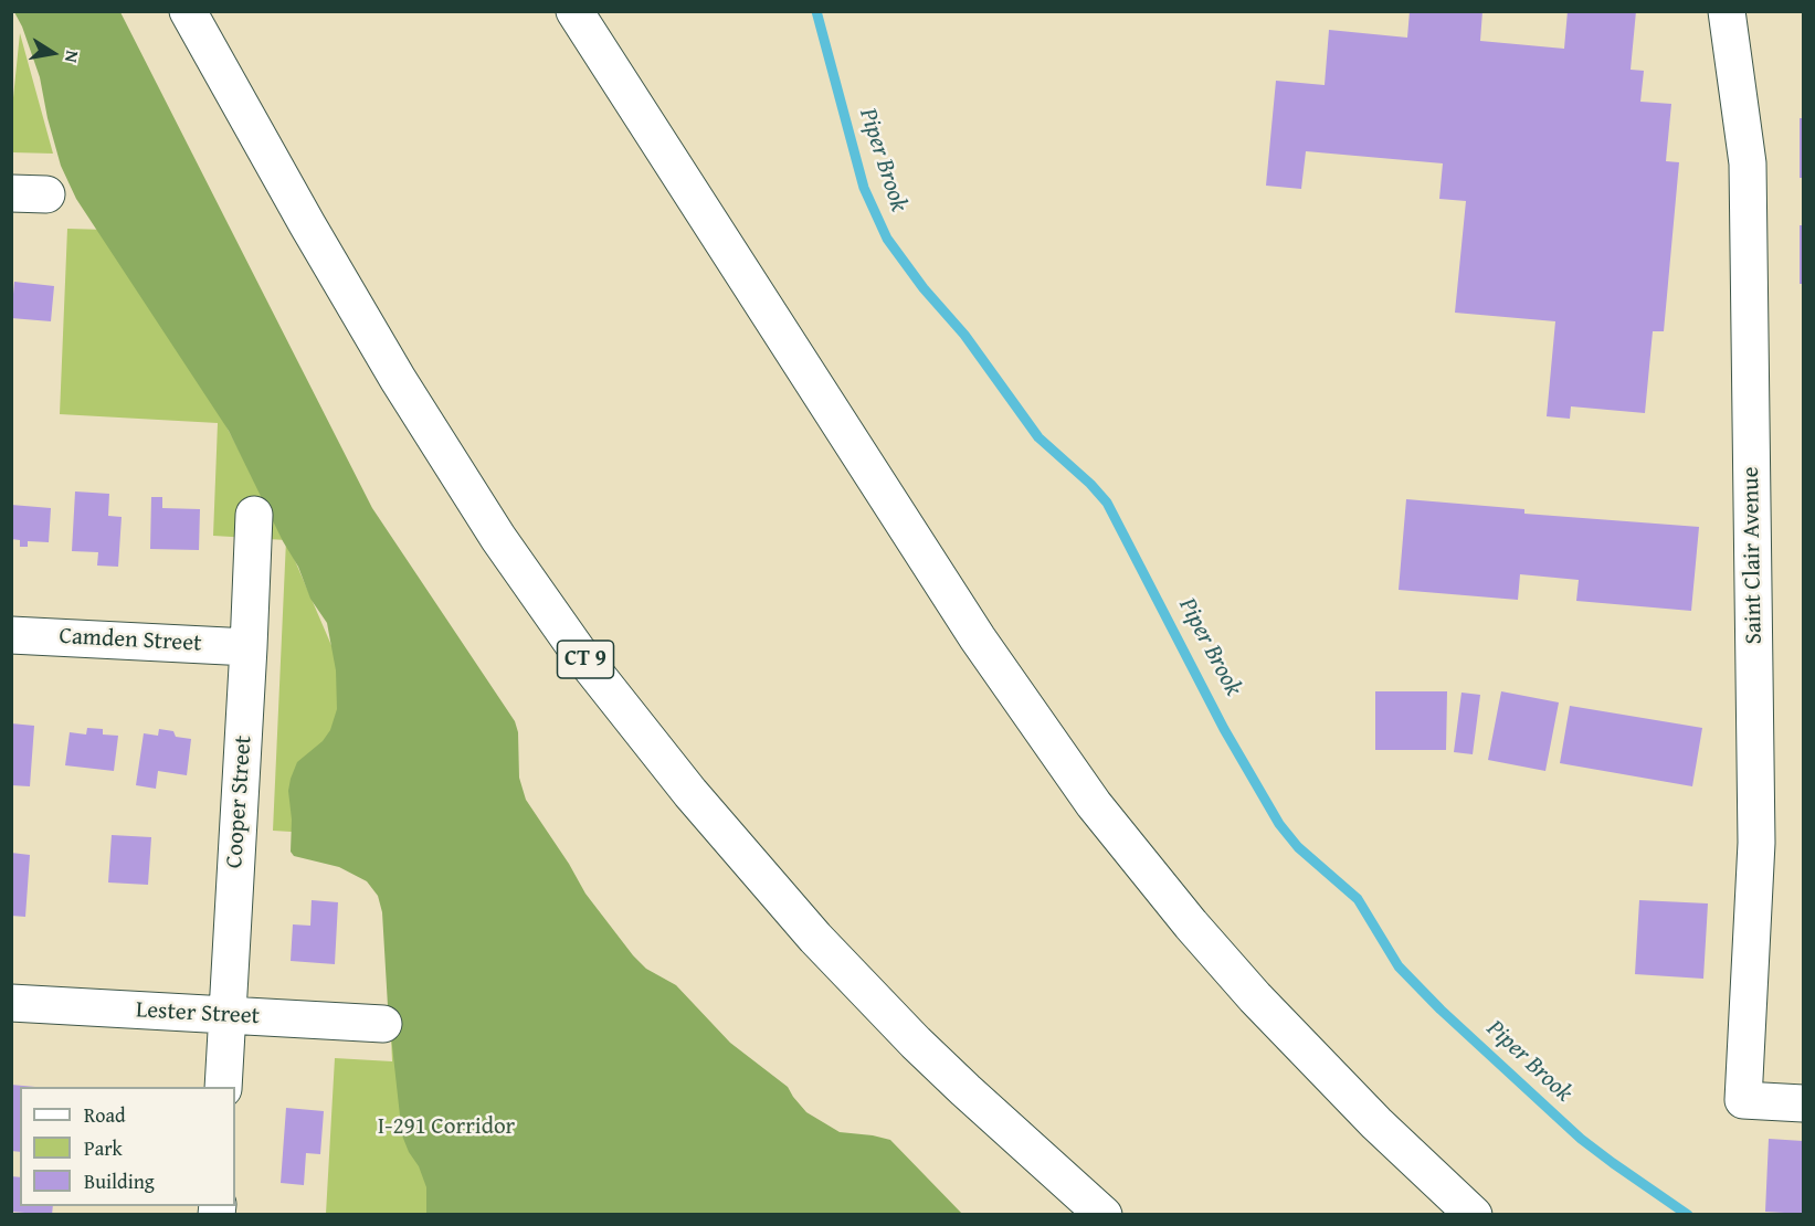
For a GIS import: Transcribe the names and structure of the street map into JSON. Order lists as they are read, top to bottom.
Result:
{
  "streets": {
    "main road": [
      "Saint Clair Avenue",
      "Camden Street",
      "CT 9",
      "Cooper Street",
      "Lester Street"
    ]
  },
  "crossings": [
    ["Camden Street", "Cooper Street"],
    ["Cooper Street", "Lester Street"]
  ],
  "water": ["Piper Brook"],
  "parks": ["I-291 Corridor"],
  "legend": ["Road", "Park", "Building"],
  "north": "right"
}
